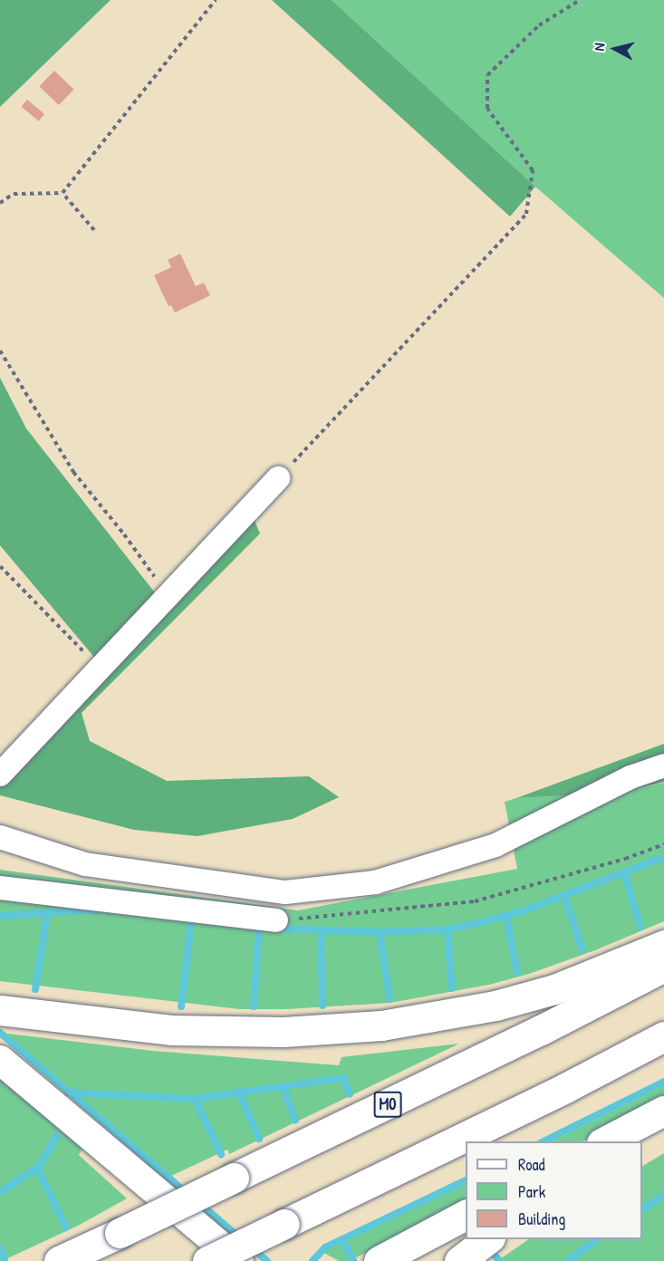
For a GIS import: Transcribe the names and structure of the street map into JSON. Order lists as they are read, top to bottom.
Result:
{
  "streets": {
    "highway": ["M0"]
  },
  "legend": ["Road", "Park", "Building"],
  "north": "left"
}
